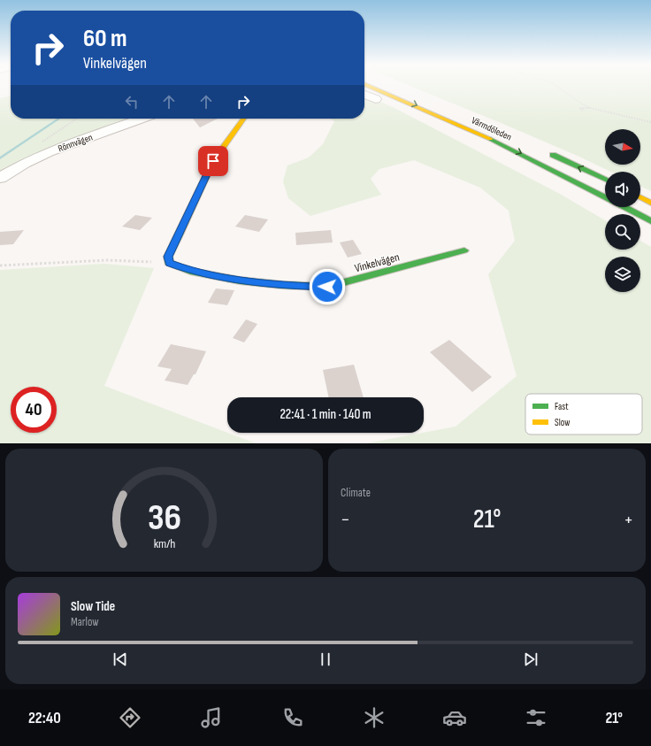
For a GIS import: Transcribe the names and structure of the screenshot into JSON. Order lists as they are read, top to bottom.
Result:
{
  "streets": {
    "main road": ["Värmdöleden", "Vinkelvägen"],
    "street": ["Rönnvägen"]
  },
  "one_way": ["Värmdöleden"],
  "legend": ["Fast", "Slow"],
  "north": "right",
  "page": {
    "turn": ["60 m", "Vinkelvägen"],
    "limit": "40",
    "trip": "22:41 · 1 min · 140 m",
    "tile": "Climate",
    "heat": ["−", "21°", "+"],
    "song": ["Slow Tide", "Marlow"],
    "tabs": ["22:40", "21°"],
    "gauge": ["36", "km/h"]
  }
}
